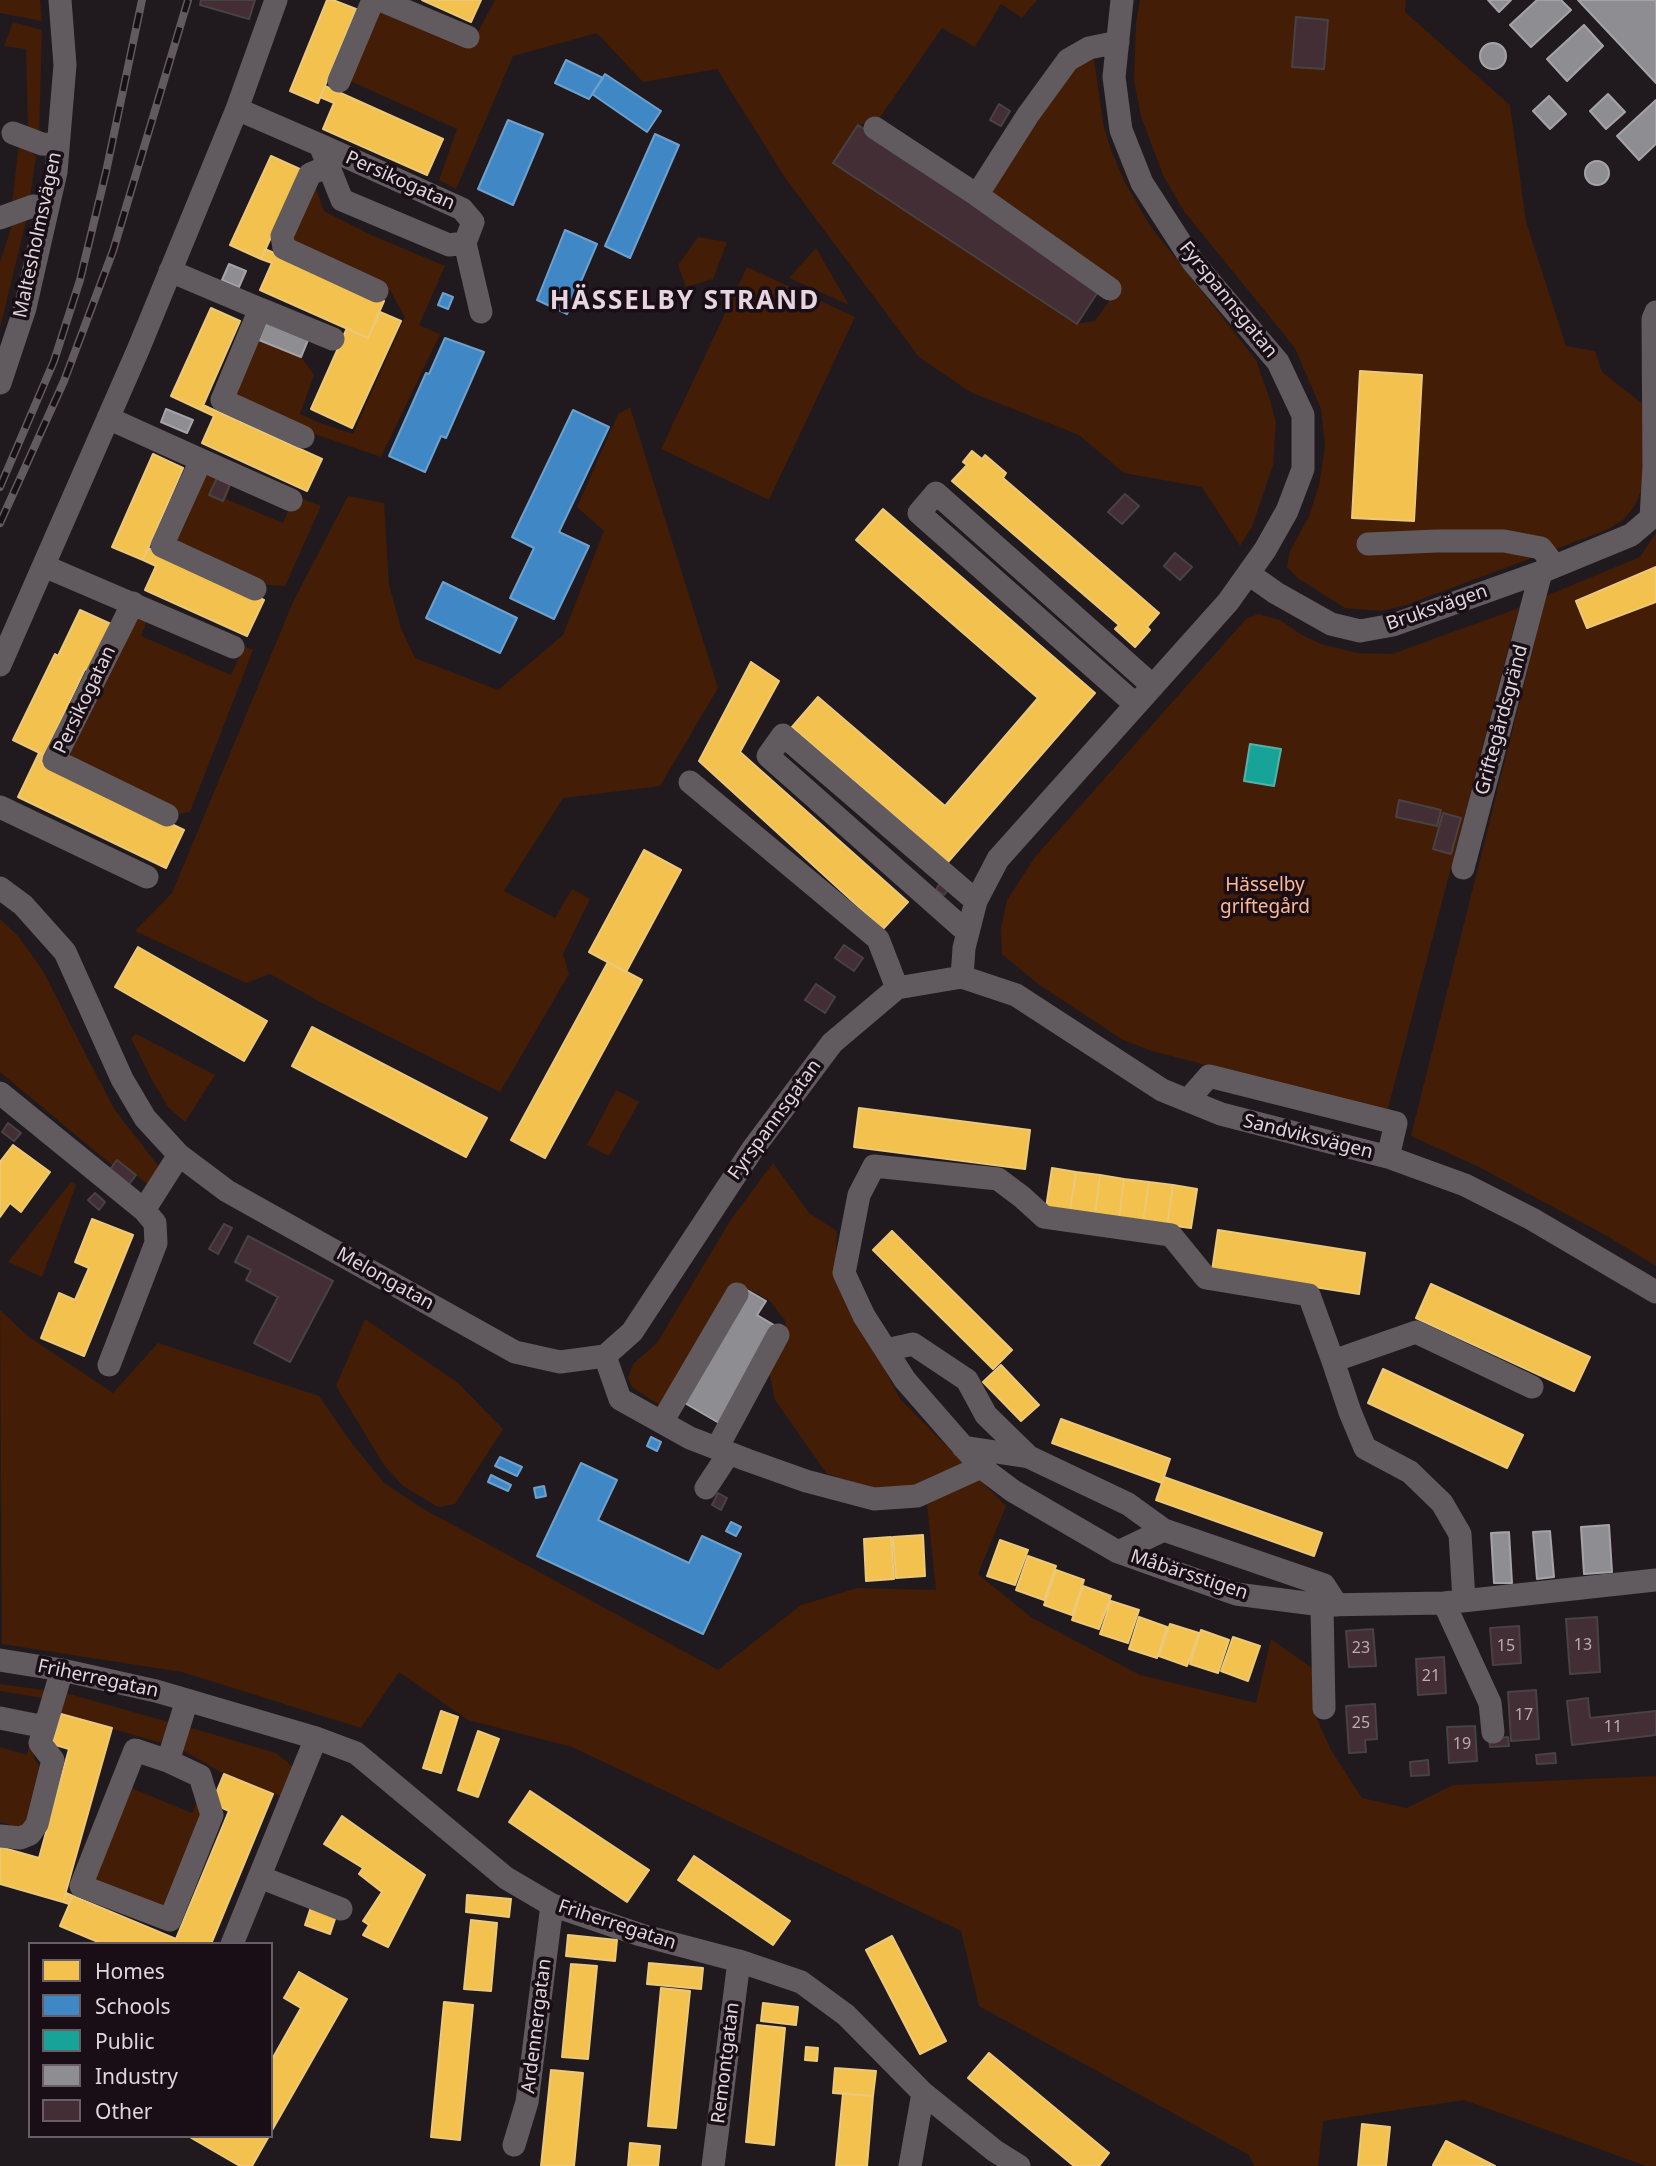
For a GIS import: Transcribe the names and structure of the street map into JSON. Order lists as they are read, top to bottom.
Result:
{
  "streets": {
    "street": [
      "Persikogatan",
      "Maltesholmsvägen",
      "Fyrspannsgatan",
      "Bruksvägen",
      "Griftegårdsgränd",
      "Sandviksvägen",
      "Melongatan",
      "Måbärsstigen",
      "Friherregatan",
      "Ardennergatan",
      "Remontgatan"
    ]
  },
  "crossings": [
    ["Fyrspannsgatan", "Bruksvägen"],
    ["Fyrspannsgatan", "Sandviksvägen"],
    ["Fyrspannsgatan", "Melongatan"],
    ["Bruksvägen", "Griftegårdsgränd"],
    ["Friherregatan", "Ardennergatan"],
    ["Friherregatan", "Remontgatan"]
  ],
  "districts": ["HÄSSELBY STRAND"],
  "parks": ["Hässelby griftegård"],
  "house_numbers": [
    "13",
    "15",
    "23",
    "21",
    "17",
    "25",
    "11",
    "19"
  ],
  "legend": [
    "Homes",
    "Schools",
    "Public",
    "Industry",
    "Other"
  ]
}
